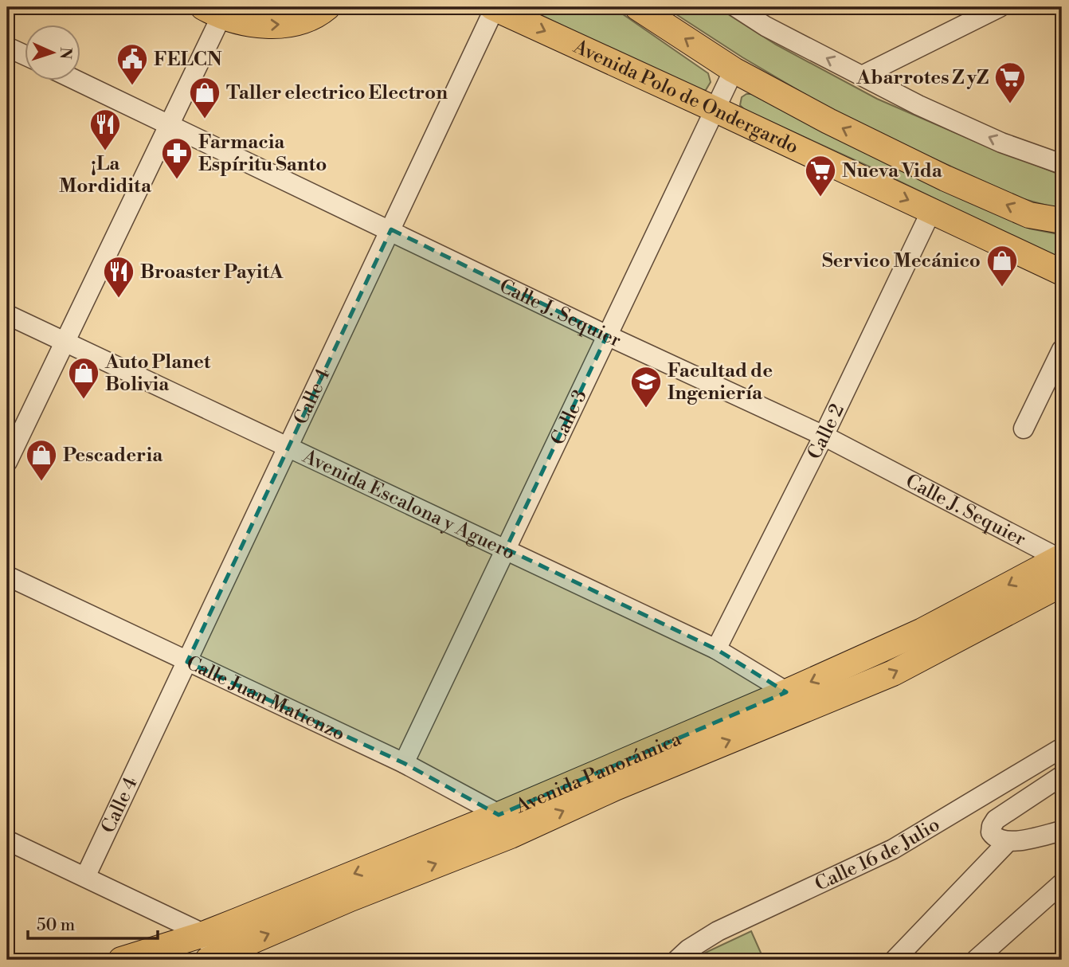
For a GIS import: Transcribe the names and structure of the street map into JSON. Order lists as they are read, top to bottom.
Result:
{
  "streets": {
    "main road": ["Avenida Polo de Ondergardo", "Avenida Panorámica"],
    "street": [
      "Calle J. Sequier",
      "Calle 4",
      "Calle 3",
      "Calle 2",
      "Avenida Escalona y Aguero",
      "Calle Juan Matienzo",
      "Calle 16 de Julio"
    ]
  },
  "crossings": [
    ["Avenida Polo de Ondergardo", "Calle 4"],
    ["Avenida Polo de Ondergardo", "Calle 3"],
    ["Avenida Polo de Ondergardo", "Calle 2"],
    ["Calle J. Sequier", "Calle 4"],
    ["Calle J. Sequier", "Calle 3"],
    ["Calle J. Sequier", "Calle 2"],
    ["Calle J. Sequier", "Avenida Panorámica"],
    ["Calle 4", "Avenida Escalona y Aguero"],
    ["Calle 4", "Calle Juan Matienzo"],
    ["Calle 3", "Avenida Escalona y Aguero"],
    ["Calle 3", "Calle Juan Matienzo"],
    ["Calle 2", "Avenida Escalona y Aguero"],
    ["Avenida Escalona y Aguero", "Avenida Panorámica"],
    ["Calle Juan Matienzo", "Avenida Panorámica"]
  ],
  "places": {
    "public building": ["FELCN"],
    "supermarket": ["Abarrotes Z yZ", "Nueva Vida"],
    "shop": [
      "Taller electrico Electron",
      "Servico Mecánico",
      "Auto Planet Bolivia",
      "Pescaderia"
    ],
    "restaurant": ["¡La Mordidita", "Broaster PayitA"],
    "pharmacy": ["Farmacia Espíritu Santo"],
    "school or university": ["Facultad de Ingeniería"]
  },
  "scale_bar": "50 m",
  "north": "right"
}
